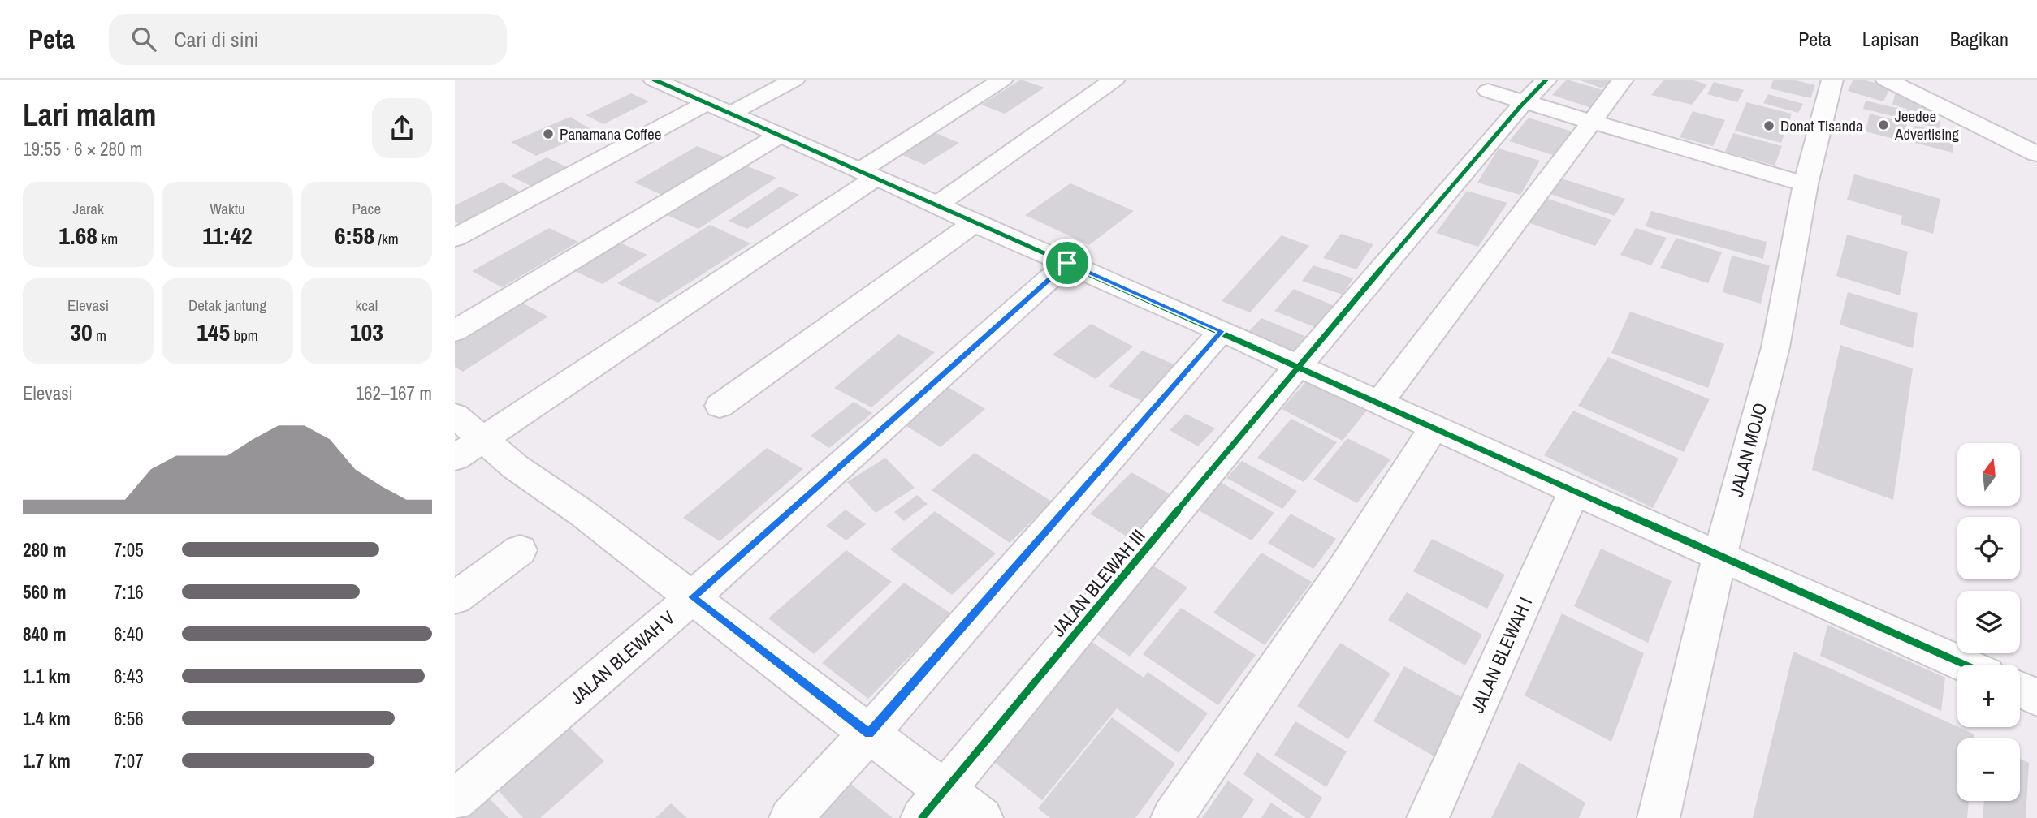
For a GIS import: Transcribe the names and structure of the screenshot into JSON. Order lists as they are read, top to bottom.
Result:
{
  "streets": {
    "street": [
      "JALAN MOJO",
      "JALAN BLEWAH III",
      "JALAN BLEWAH I",
      "JALAN BLEWAH V"
    ]
  },
  "places": ["Jeedee Advertising", "Donat Tisanda", "Panamana Coffee"],
  "north": "top",
  "page": {
    "header": "Peta",
    "search": "Cari di sini",
    "nav": ["Peta", "Lapisan", "Bagikan"],
    "heading": ["Lari malam", "19:55 · 6 × 280 m"],
    "stats": [
      ["Jarak", "1.68 km"],
      ["Waktu", "11:42"],
      ["Pace", "6:58 /km"],
      ["Elevasi", "30 m"],
      ["Detak jantung", "145 bpm"],
      ["kcal", "103"]
    ],
    "chart": ["Elevasi", "162–167 m"],
    "map_buttons": ["+", "−"],
    "list": [
      {
        "name": "280 m",
        "note": "7:05"
      },
      {
        "name": "560 m",
        "note": "7:16"
      },
      {
        "name": "840 m",
        "note": "6:40"
      },
      {
        "name": "1.1 km",
        "note": "6:43"
      },
      {
        "name": "1.4 km",
        "note": "6:56"
      },
      {
        "name": "1.7 km",
        "note": "7:07"
      }
    ]
  }
}
